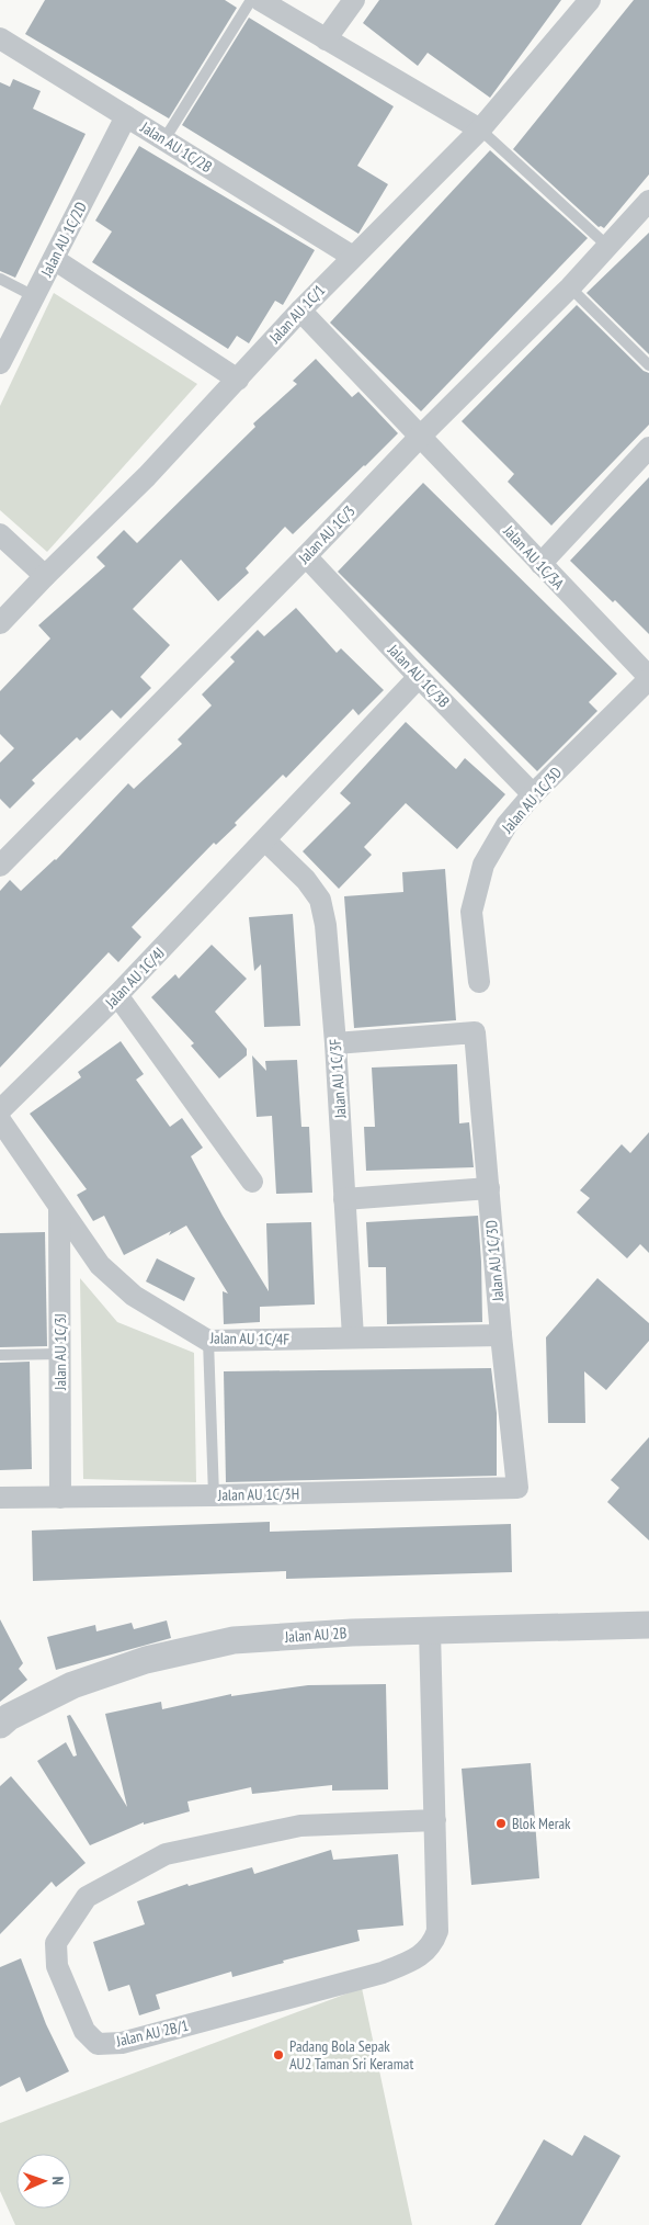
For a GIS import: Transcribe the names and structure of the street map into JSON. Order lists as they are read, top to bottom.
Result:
{
  "streets": {
    "street": [
      "Jalan AU 1C/2B",
      "Jalan AU 1C/2D",
      "Jalan AU 1C/1",
      "Jalan AU 1C/3",
      "Jalan AU 1C/3A",
      "Jalan AU 1C/3B",
      "Jalan AU 1C/3D",
      "Jalan AU 1C/4J",
      "Jalan AU 1C/3F",
      "Jalan AU 1C/4F",
      "Jalan AU 1C/3J",
      "Jalan AU 1C/3H",
      "Jalan AU 2B",
      "Jalan AU 2B/1"
    ]
  },
  "crossings": [
    ["Jalan AU 1C/2B", "Jalan AU 1C/2D"],
    ["Jalan AU 1C/2B", "Jalan AU 1C/1"],
    ["Jalan AU 1C/1", "Jalan AU 1C/3A"],
    ["Jalan AU 1C/3", "Jalan AU 1C/3A"],
    ["Jalan AU 1C/3", "Jalan AU 1C/3B"],
    ["Jalan AU 1C/3A", "Jalan AU 1C/3D"],
    ["Jalan AU 1C/3B", "Jalan AU 1C/3D"],
    ["Jalan AU 1C/3B", "Jalan AU 1C/4J"],
    ["Jalan AU 1C/3D", "Jalan AU 1C/3F"],
    ["Jalan AU 1C/3D", "Jalan AU 1C/4F"],
    ["Jalan AU 1C/3D", "Jalan AU 1C/3H"],
    ["Jalan AU 1C/4J", "Jalan AU 1C/3F"],
    ["Jalan AU 1C/3F", "Jalan AU 1C/4F"],
    ["Jalan AU 1C/4F", "Jalan AU 1C/3J"],
    ["Jalan AU 1C/3J", "Jalan AU 1C/3H"],
    ["Jalan AU 2B", "Jalan AU 2B/1"]
  ],
  "places": ["Blok Merak", "Padang Bola Sepak AU2 Taman Sri Keramat"],
  "north": "right"
}
